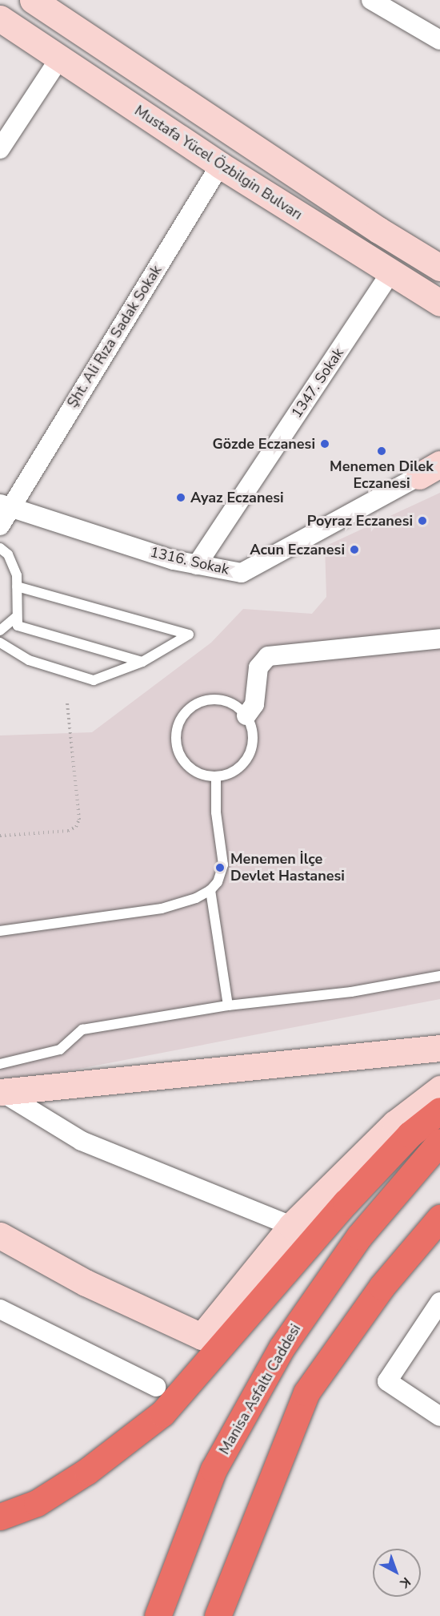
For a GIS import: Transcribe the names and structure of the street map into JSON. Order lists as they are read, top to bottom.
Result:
{
  "streets": {
    "highway": ["Manisa Asfaltı Caddesi"],
    "street": [
      "Mustafa Yücel Özbilgin Bulvarı",
      "Şht. Ali Rıza Sadak Sokak",
      "1347. Sokak",
      "1316. Sokak"
    ]
  },
  "crossings": [
    ["Mustafa Yücel Özbilgin Bulvarı", "Şht. Ali Rıza Sadak Sokak"],
    ["Mustafa Yücel Özbilgin Bulvarı", "1347. Sokak"],
    ["Şht. Ali Rıza Sadak Sokak", "1316. Sokak"],
    ["1347. Sokak", "1316. Sokak"]
  ],
  "places": [
    "Gözde Eczanesi",
    "Menemen Dilek Eczanesi",
    "Ayaz Eczanesi",
    "Poyraz Eczanesi",
    "Acun Eczanesi",
    "Menemen İlçe Devlet Hastanesi"
  ],
  "north": "bottom right"
}
